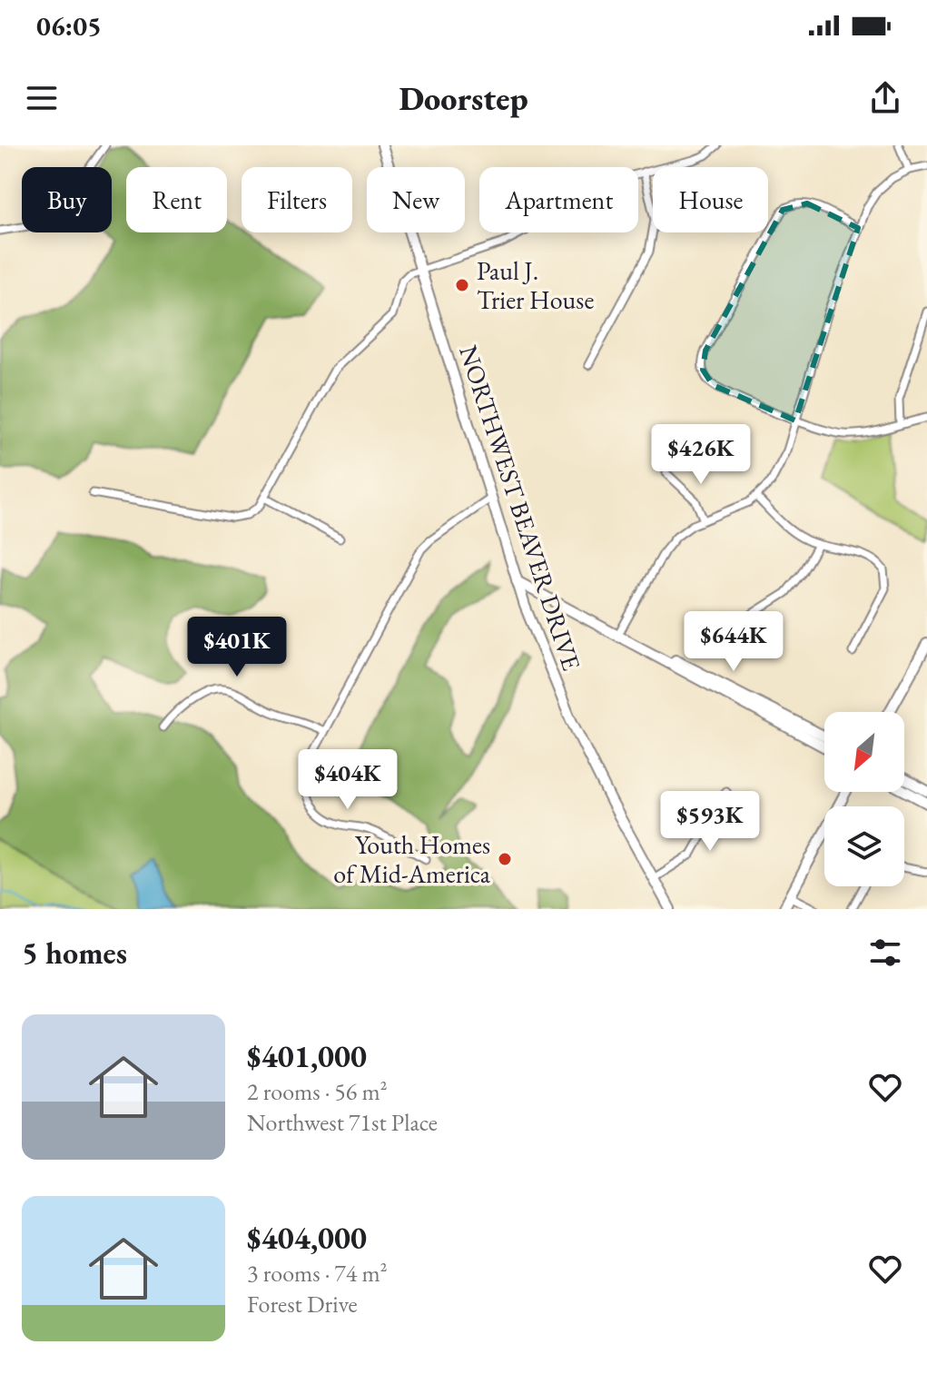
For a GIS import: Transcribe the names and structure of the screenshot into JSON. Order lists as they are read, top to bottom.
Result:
{
  "streets": {
    "main road": ["NORTHWEST BEAVER DRIVE"]
  },
  "places": ["Paul J. Trier House", "Youth Homes of Mid-America"],
  "north": "bottom left",
  "page": {
    "status": "06:05",
    "header": "Doorstep",
    "chip": [
      "Buy",
      "Rent",
      "Filters",
      "New",
      "Apartment",
      "House"
    ],
    "price": [
      "$426K",
      "$644K",
      "$401K",
      "$404K",
      "$593K"
    ],
    "heading": "5 homes",
    "list": [
      {
        "name": "$401,000",
        "note": "2 rooms · 56 m² · Northwest 71st Place"
      },
      {
        "name": "$404,000",
        "note": "3 rooms · 74 m² · Forest Drive"
      }
    ]
  }
}
